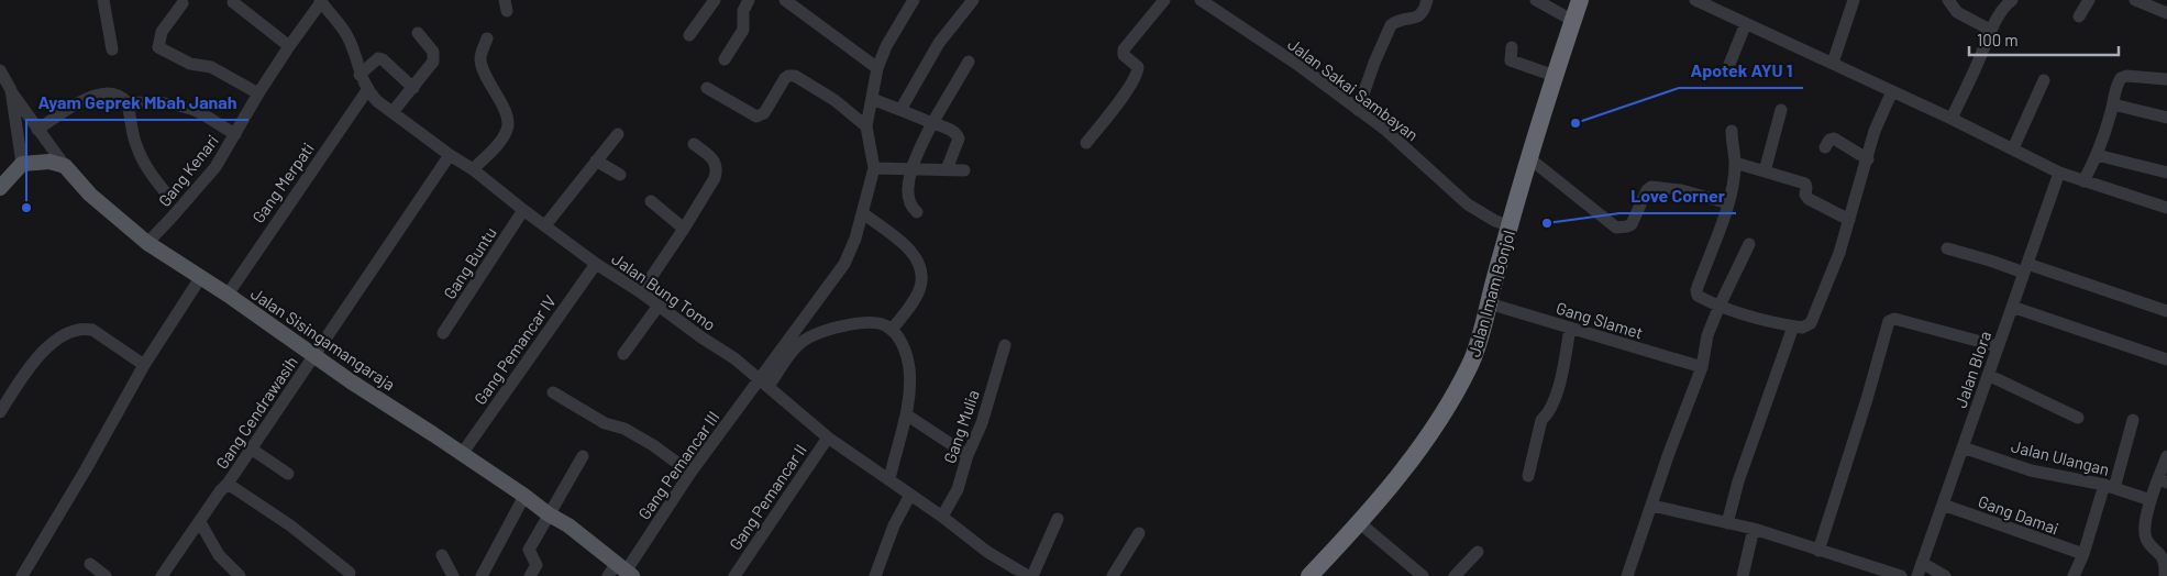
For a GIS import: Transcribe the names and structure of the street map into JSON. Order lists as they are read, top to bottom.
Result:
{
  "streets": {
    "highway": ["Jalan Imam Bonjol"],
    "main road": ["Jalan Sisingamangaraja"],
    "street": [
      "Jalan Sakai Sambayan",
      "Gang Kenari",
      "Gang Merpati",
      "Gang Buntu",
      "Jalan Bung Tomo",
      "Gang Slamet",
      "Gang Pemancar IV",
      "Jalan Blora",
      "Gang Cendrawasih",
      "Gang Mulia",
      "Jalan Ulangan",
      "Gang Pemancar III",
      "Gang Pemancar II",
      "Gang Damai"
    ]
  },
  "crossings": [
    ["Jalan Sakai Sambayan", "Jalan Imam Bonjol"],
    ["Gang Kenari", "Jalan Bung Tomo"],
    ["Gang Kenari", "Jalan Sisingamangaraja"],
    ["Gang Merpati", "Jalan Bung Tomo"],
    ["Gang Merpati", "Jalan Sisingamangaraja"],
    ["Gang Buntu", "Jalan Bung Tomo"],
    ["Jalan Bung Tomo", "Gang Pemancar IV"],
    ["Jalan Bung Tomo", "Gang Cendrawasih"],
    ["Jalan Bung Tomo", "Gang Mulia"],
    ["Jalan Bung Tomo", "Gang Pemancar III"],
    ["Jalan Bung Tomo", "Gang Pemancar II"],
    ["Jalan Imam Bonjol", "Gang Slamet"],
    ["Jalan Sisingamangaraja", "Gang Pemancar IV"],
    ["Jalan Sisingamangaraja", "Gang Cendrawasih"],
    ["Jalan Sisingamangaraja", "Gang Pemancar III"],
    ["Jalan Blora", "Jalan Ulangan"],
    ["Jalan Blora", "Gang Damai"]
  ],
  "places": ["Apotek AYU 1", "Ayam Geprek Mbah Janah", "Love Corner"],
  "scale_bar": "100 m"
}
